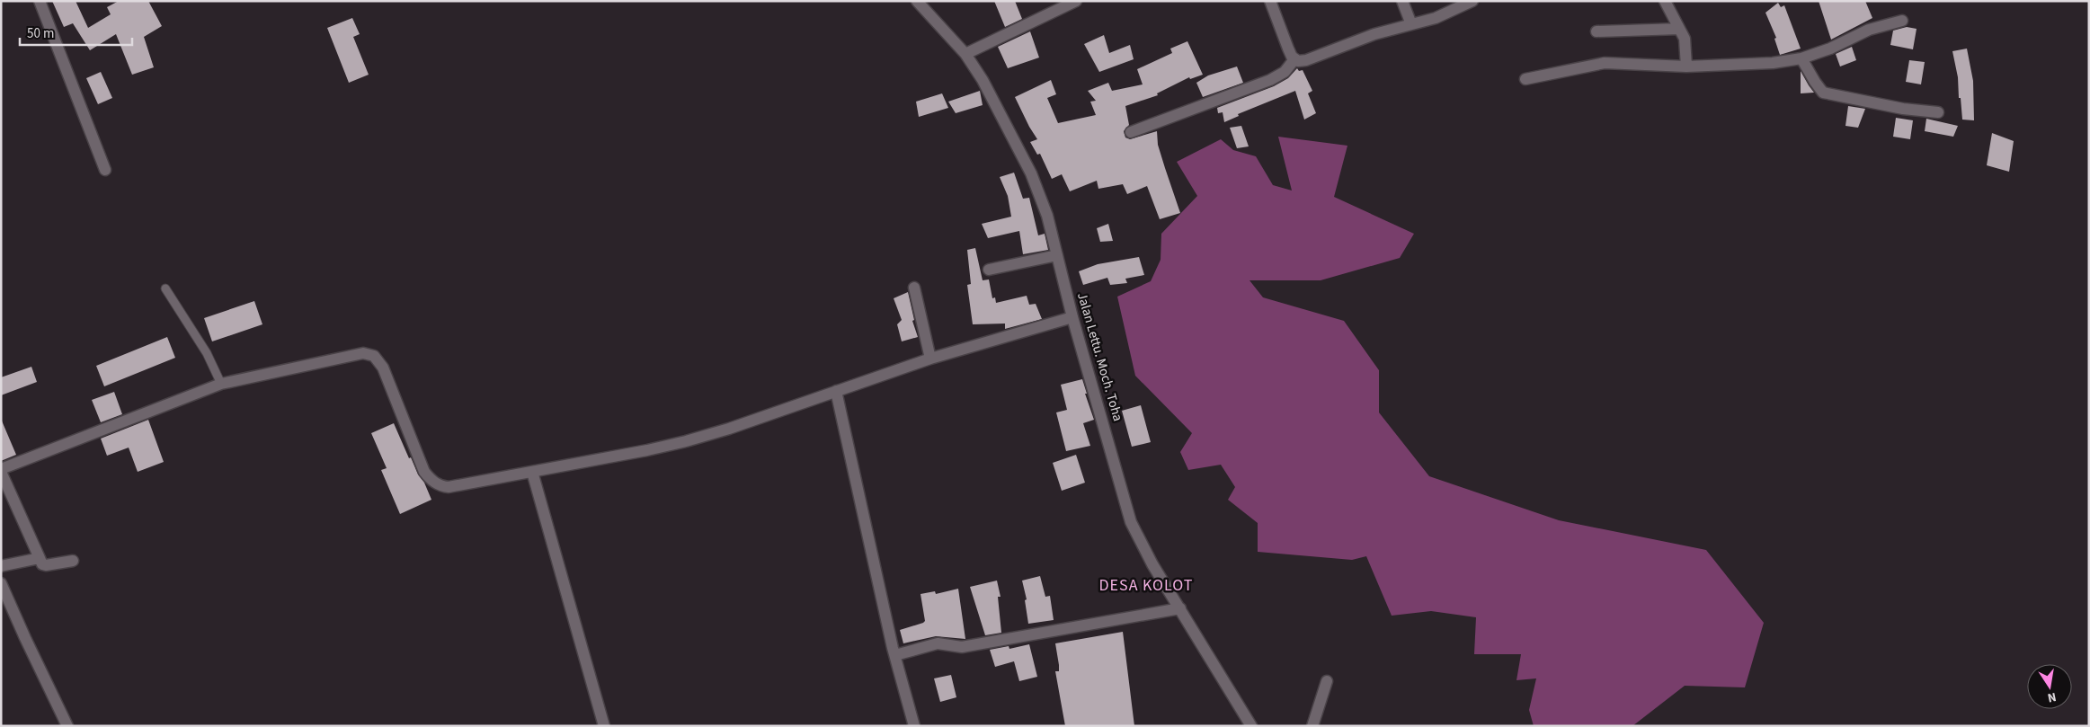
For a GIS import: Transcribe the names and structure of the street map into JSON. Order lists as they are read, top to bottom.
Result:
{
  "streets": {
    "street": ["Jalan Lettu. Moch. Toha"]
  },
  "districts": ["DESA KOLOT"],
  "scale_bar": "50 m",
  "north": "bottom"
}
